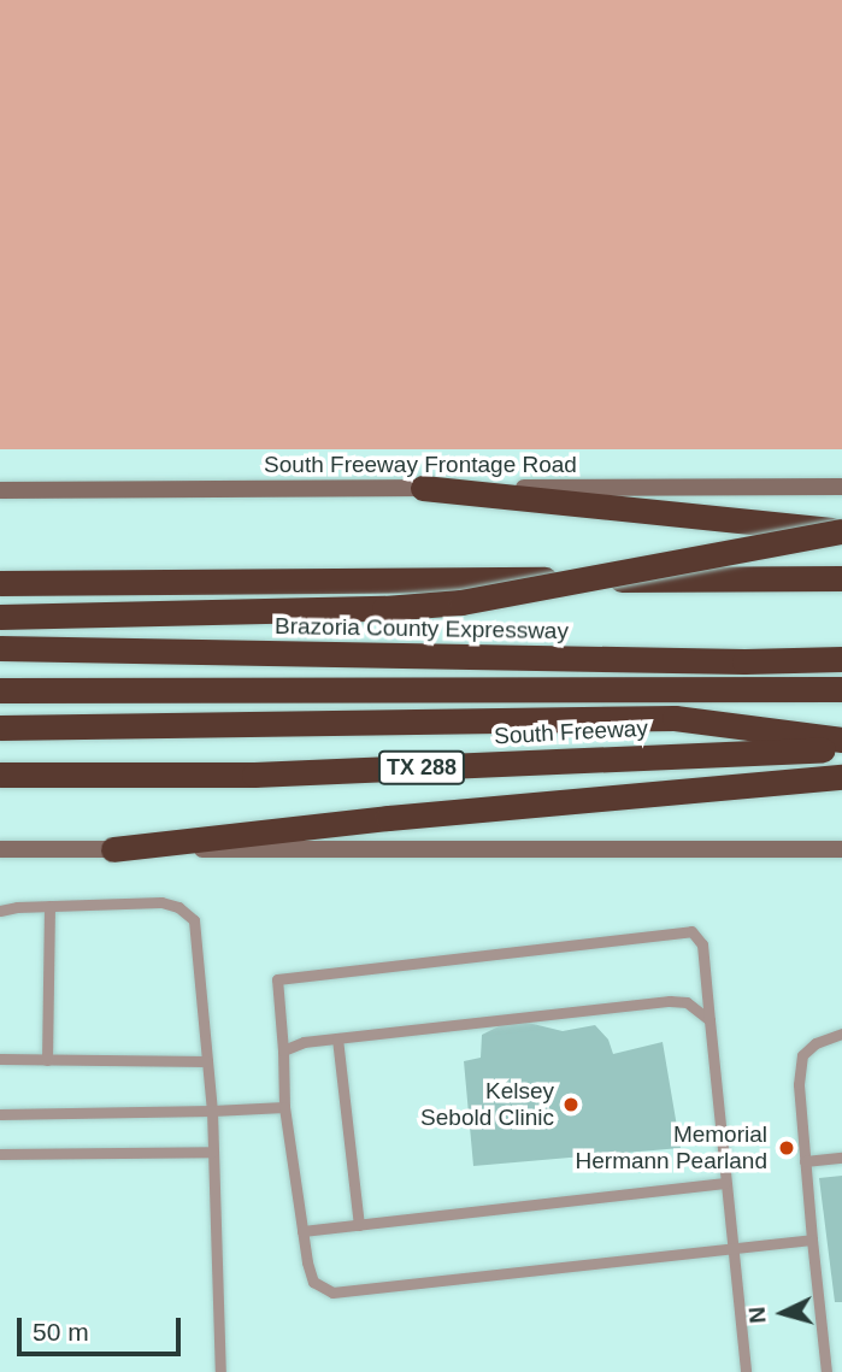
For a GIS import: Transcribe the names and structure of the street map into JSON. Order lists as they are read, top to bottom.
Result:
{
  "streets": {
    "highway": ["Brazoria County Expressway", "South Freeway", "TX 288"],
    "main road": ["South Freeway Frontage Road"]
  },
  "places": ["Kelsey Sebold Clinic", "Memorial Hermann Pearland"],
  "scale_bar": "50 m",
  "north": "left"
}
